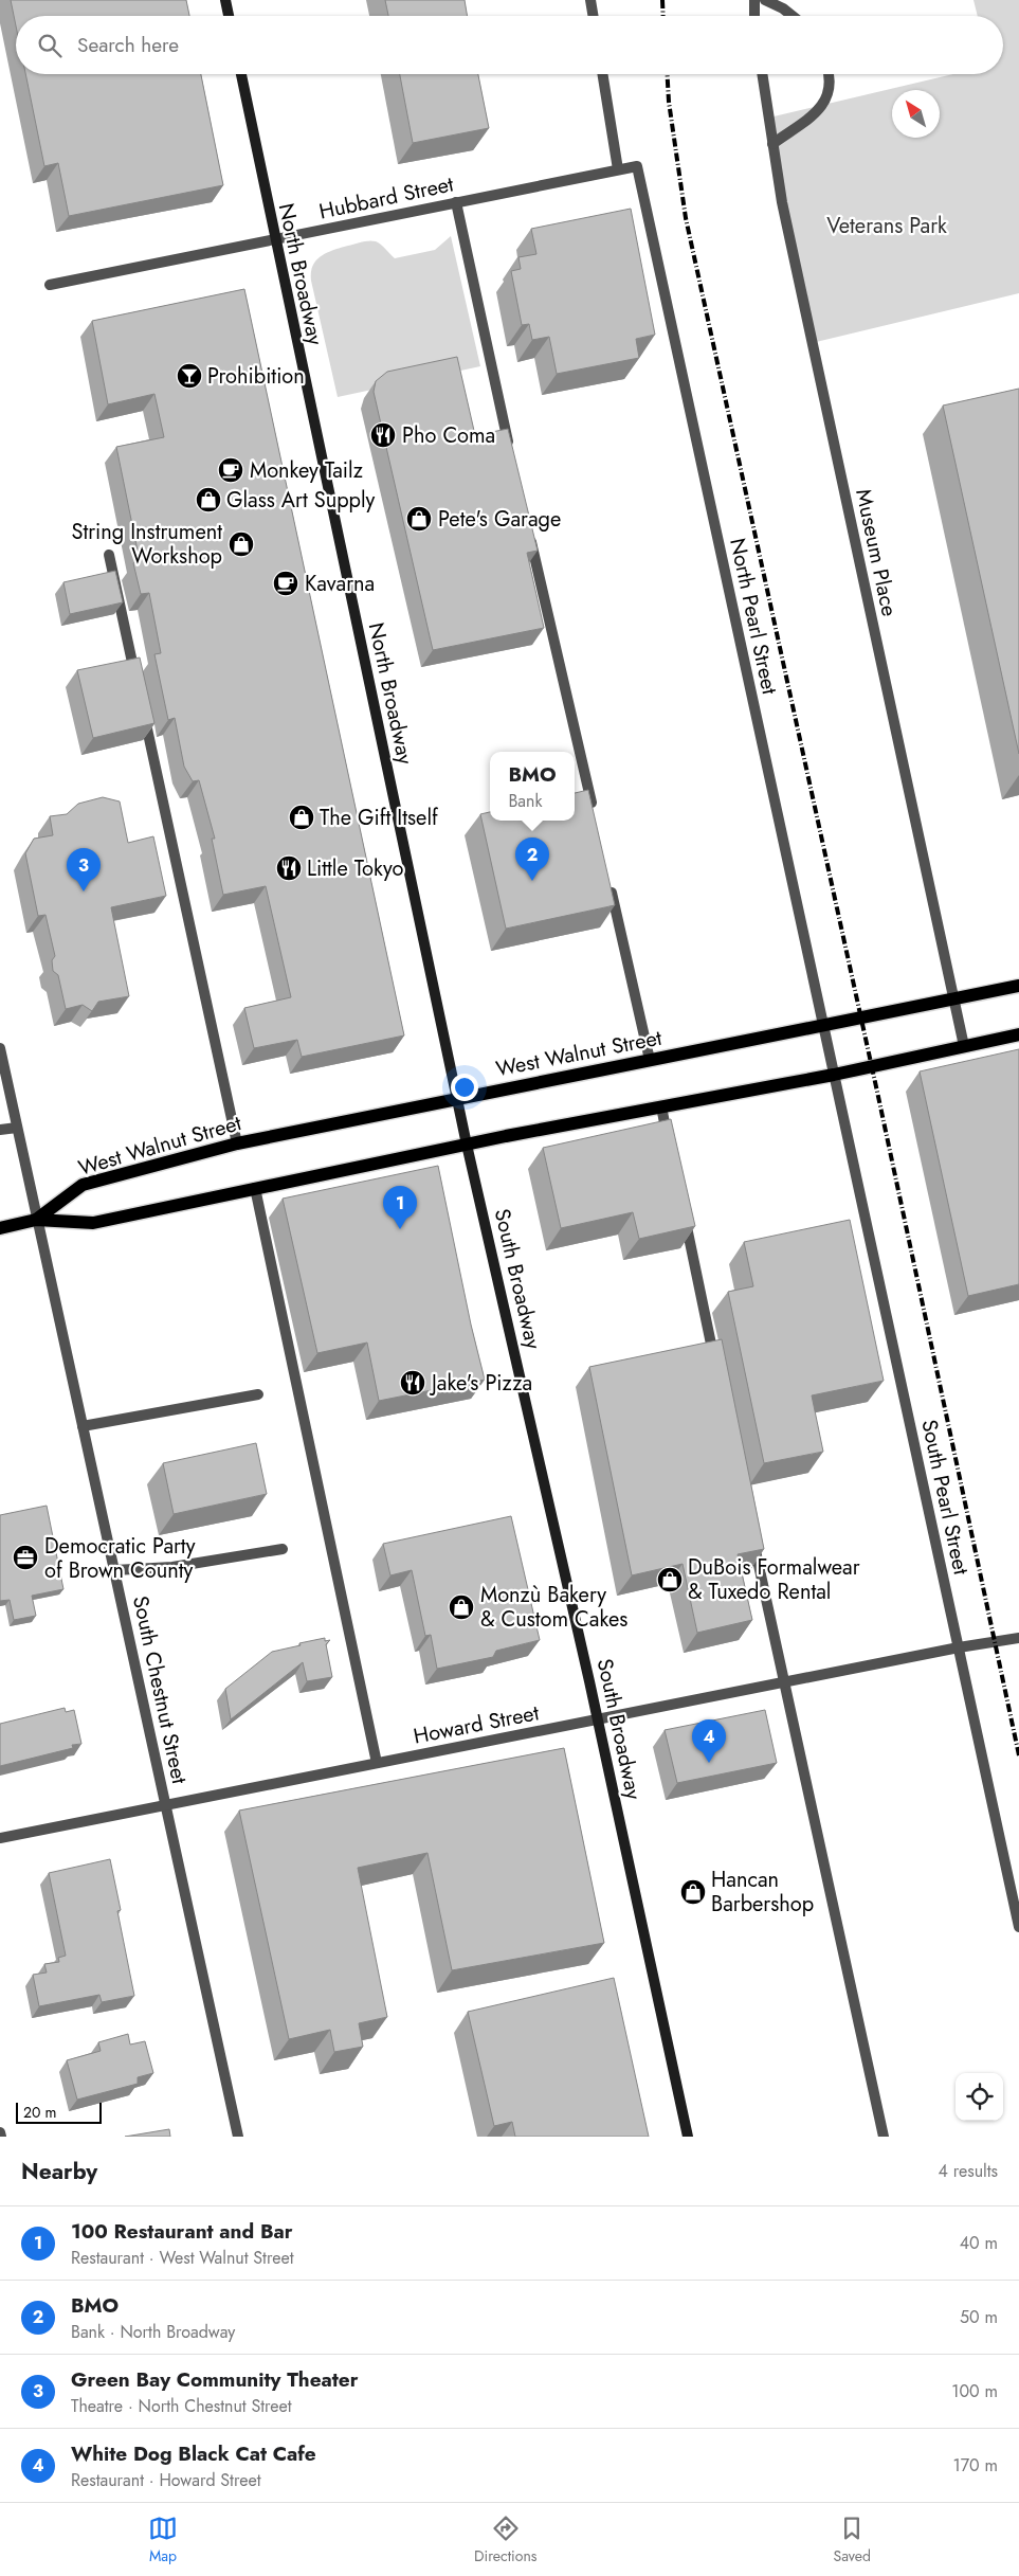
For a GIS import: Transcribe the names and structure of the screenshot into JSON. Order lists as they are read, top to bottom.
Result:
{
  "streets": {
    "main road": ["West Walnut Street"],
    "street": [
      "Hubbard Street",
      "North Broadway",
      "Museum Place",
      "North Pearl Street",
      "South Broadway",
      "South Pearl Street",
      "South Chestnut Street",
      "Howard Street"
    ]
  },
  "crossings": [
    ["Hubbard Street", "North Broadway"],
    ["Hubbard Street", "North Pearl Street"],
    ["North Broadway", "West Walnut Street"],
    ["North Broadway", "South Broadway"],
    ["Museum Place", "West Walnut Street"],
    ["North Pearl Street", "West Walnut Street"],
    ["North Pearl Street", "South Pearl Street"],
    ["West Walnut Street", "South Broadway"],
    ["West Walnut Street", "South Pearl Street"],
    ["West Walnut Street", "South Chestnut Street"],
    ["South Broadway", "Howard Street"],
    ["South Pearl Street", "Howard Street"],
    ["South Chestnut Street", "Howard Street"]
  ],
  "parks": ["Veterans Park"],
  "places": {
    "bar": ["Prohibition"],
    "restaurant": ["Pho Coma", "Little Tokyo", "Jake's Pizza"],
    "cafe": ["Monkey Tailz", "Kavarna"],
    "shop": [
      "Glass Art Supply",
      "Pete's Garage",
      "String Instrument Workshop",
      "The Gift Itself",
      "DuBois Formalwear & Tuxedo Rental",
      "Monzù Bakery & Custom Cakes",
      "Hancan Barbershop"
    ],
    "office": ["Democratic Party of Brown County"]
  },
  "scale_bar": "20 m",
  "north": "top left",
  "page": {
    "search": "Search here",
    "popup": ["BMO", "Bank"],
    "pins": [
      "2",
      "3",
      "1",
      "4"
    ],
    "scale": "20 m",
    "heading": ["Nearby", "4 results"],
    "list": [
      {
        "mark": "1",
        "name": "100 Restaurant and Bar",
        "note": "Restaurant · West Walnut Street",
        "value": "40 m"
      },
      {
        "mark": "2",
        "name": "BMO",
        "note": "Bank · North Broadway",
        "value": "50 m"
      },
      {
        "mark": "3",
        "name": "Green Bay Community Theater",
        "note": "Theatre · North Chestnut Street",
        "value": "100 m"
      },
      {
        "mark": "4",
        "name": "White Dog Black Cat Cafe",
        "note": "Restaurant · Howard Street",
        "value": "170 m"
      }
    ],
    "nav": ["Map", "Directions", "Saved"]
  }
}
